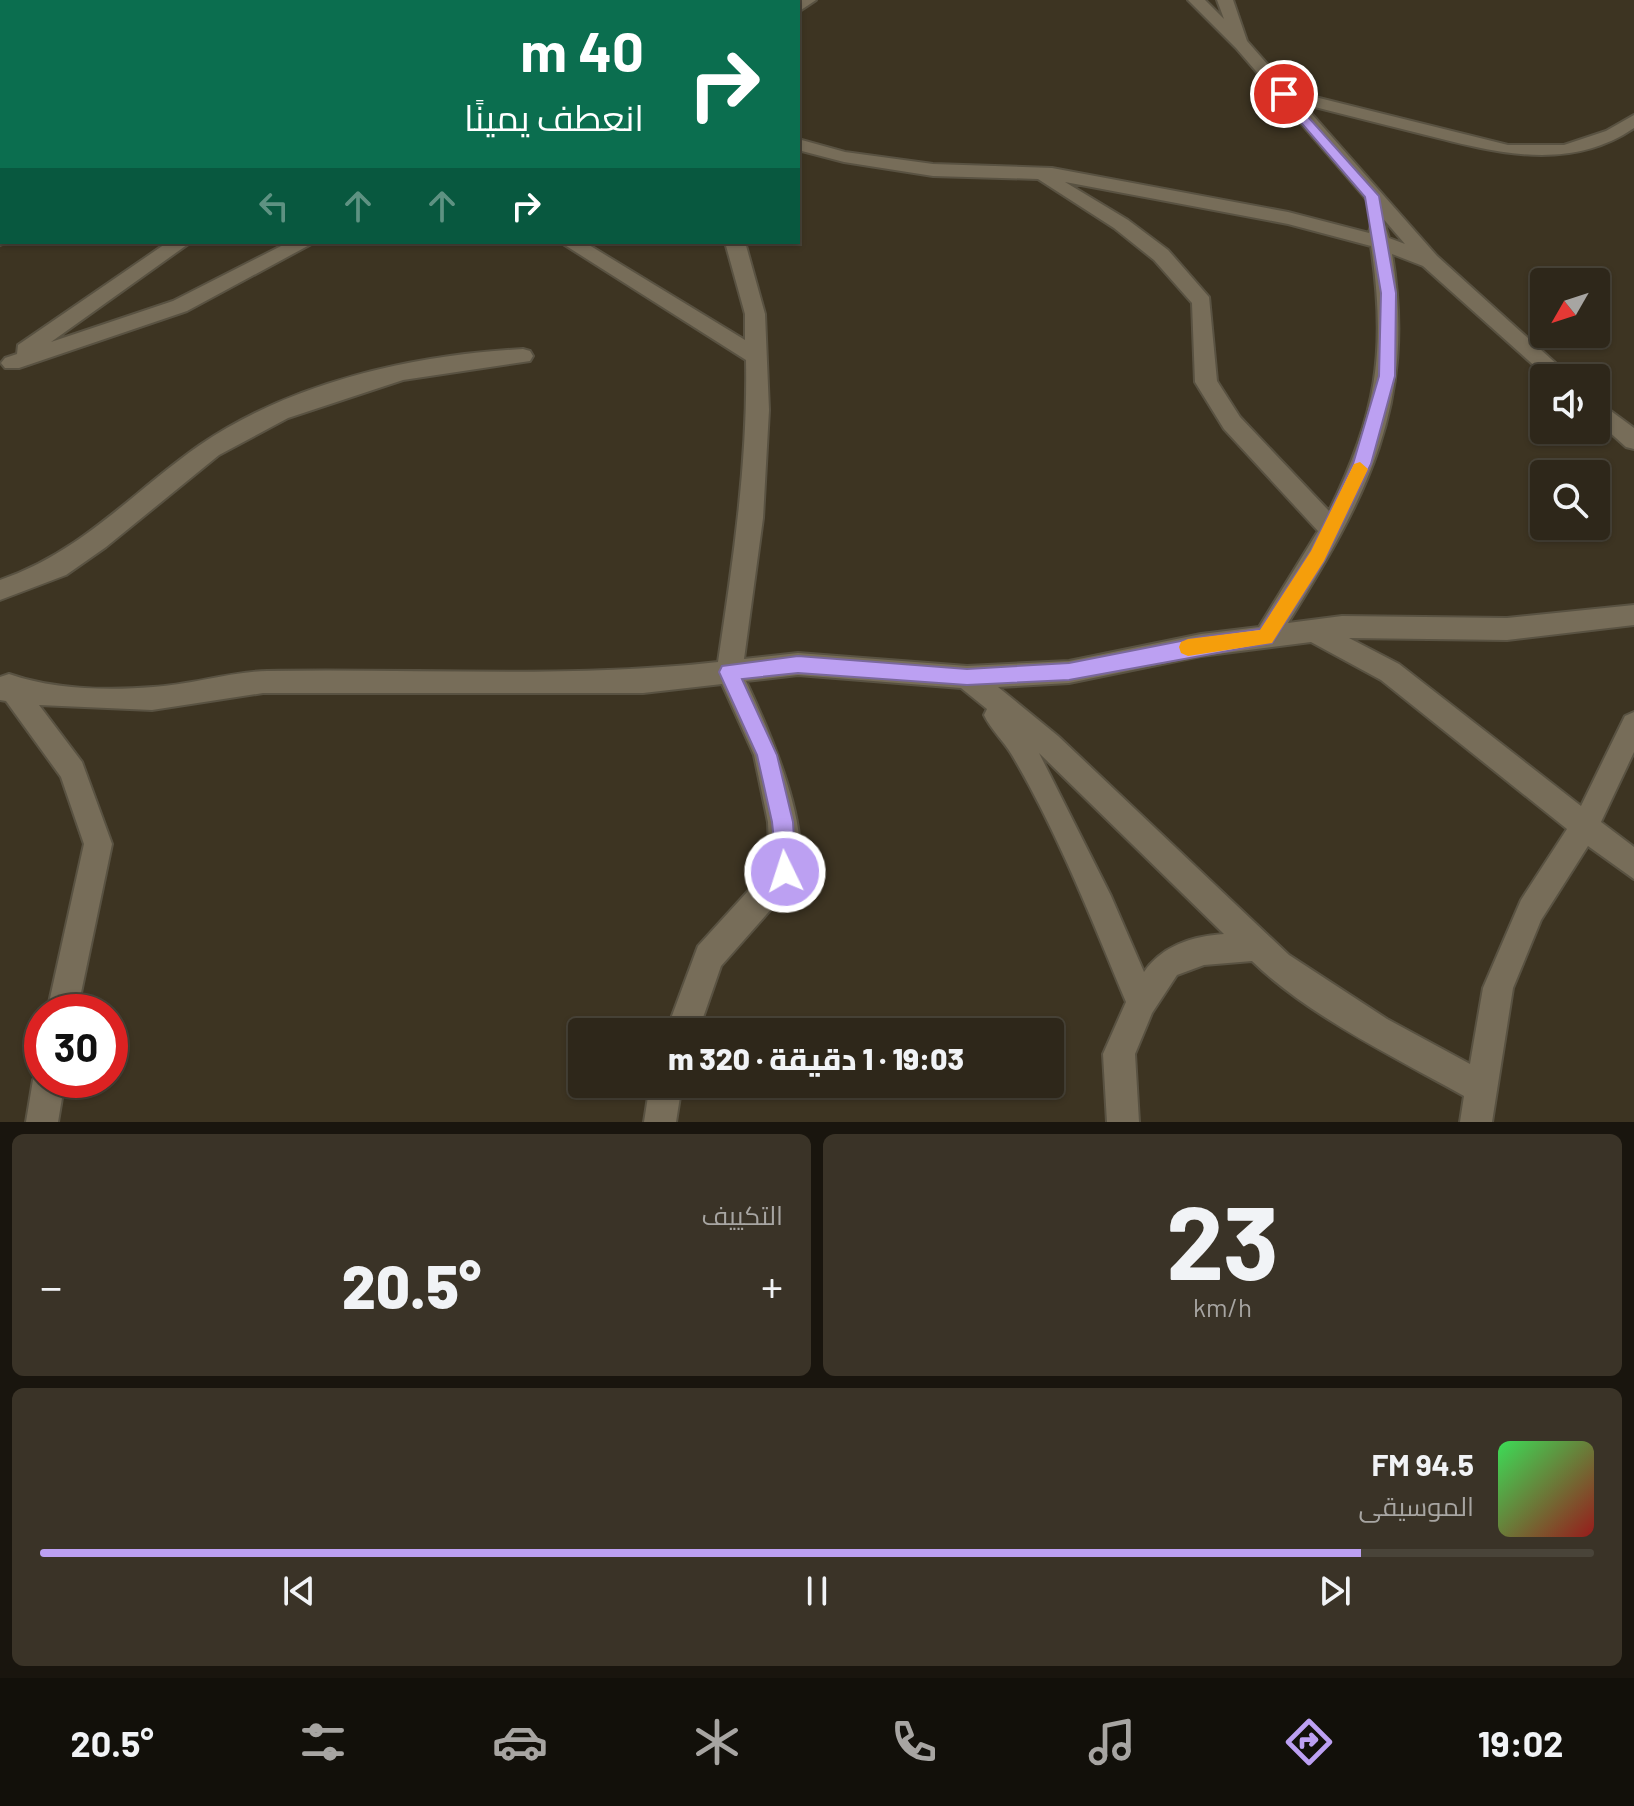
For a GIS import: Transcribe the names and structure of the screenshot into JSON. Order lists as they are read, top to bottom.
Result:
{
  "north": "bottom left",
  "page": {
    "turn": ["40 m", "انعطف يمينًا"],
    "limit": "30",
    "trip": "19:03 · 1 دقيقة · 320 m",
    "tile": [
      ["23", "km/h"],
      "التكييف"
    ],
    "heat": ["−", "20.5°", "+"],
    "song": ["94.5 FM", "الموسيقى"],
    "tabs": ["19:02", "20.5°"]
  }
}
